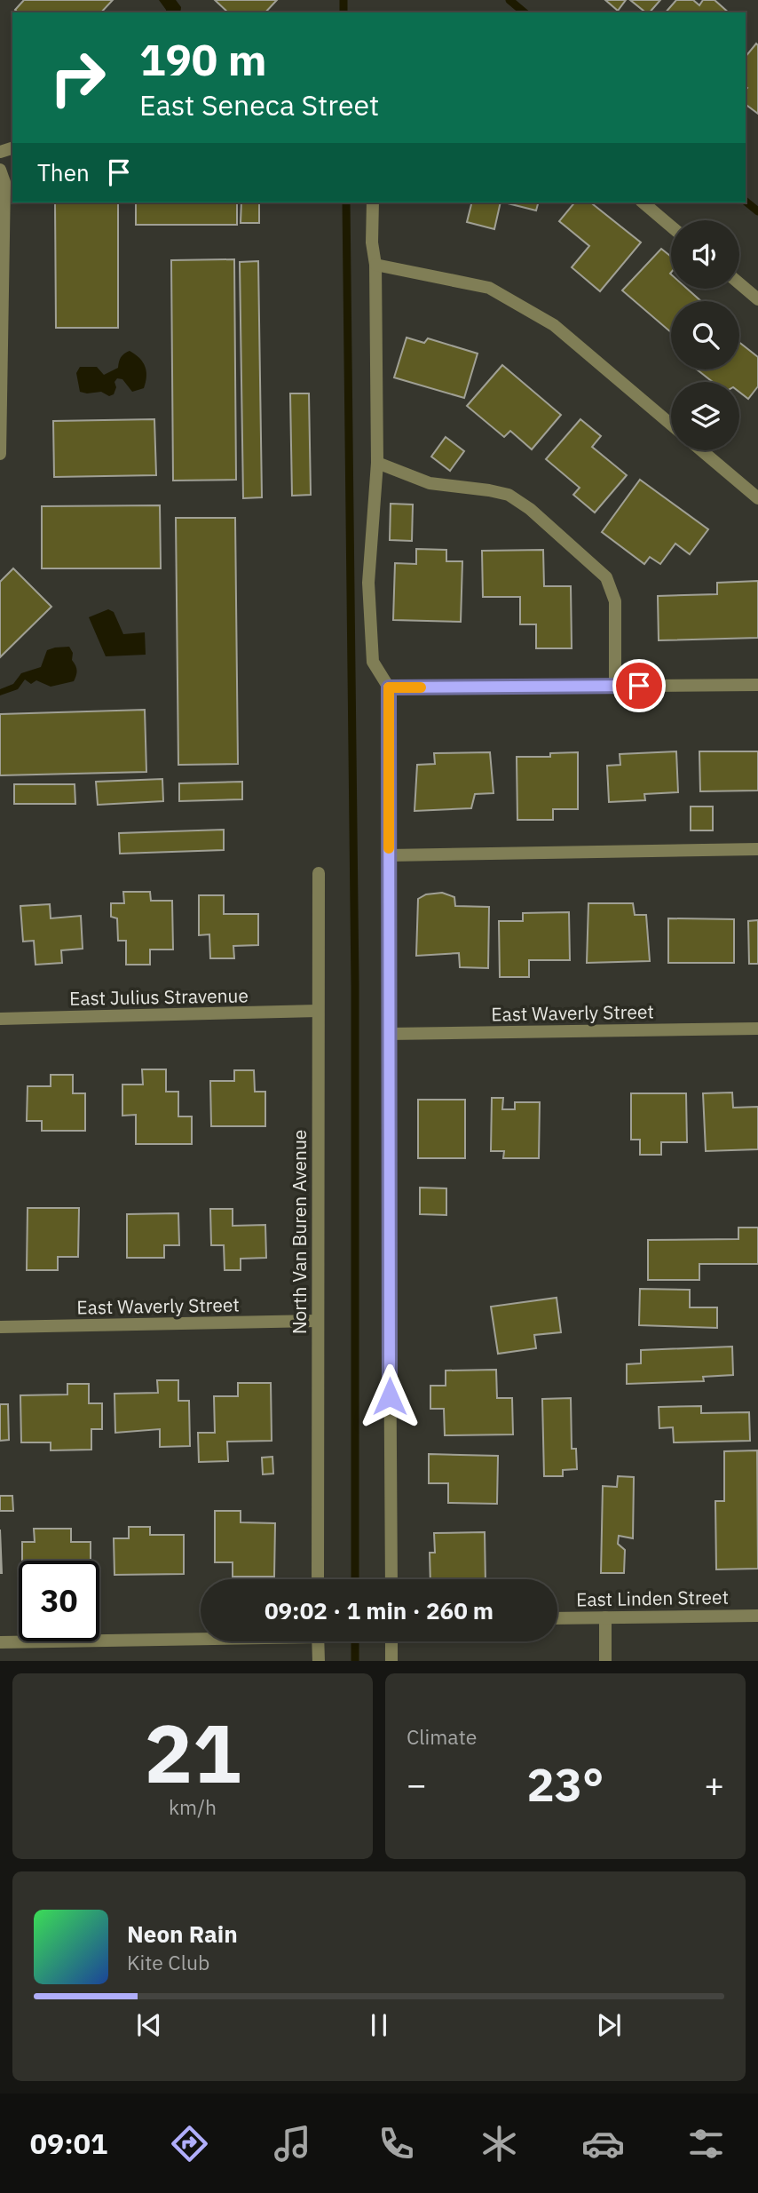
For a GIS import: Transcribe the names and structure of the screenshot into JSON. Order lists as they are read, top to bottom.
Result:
{
  "streets": {
    "street": [
      "East Julius Stravenue",
      "East Waverly Street",
      "North Van Buren Avenue",
      "East Linden Street"
    ]
  },
  "crossings": [
    ["East Julius Stravenue", "North Van Buren Avenue"],
    ["East Waverly Street", "North Van Buren Avenue"]
  ],
  "page": {
    "turn": ["190 m", "East Seneca Street"],
    "then": "Then",
    "limit": "30",
    "trip": "09:02 · 1 min · 260 m",
    "tile": [
      ["21", "km/h"],
      "Climate"
    ],
    "heat": ["−", "23°", "+"],
    "song": ["Neon Rain", "Kite Club"],
    "tabs": "09:01"
  }
}
